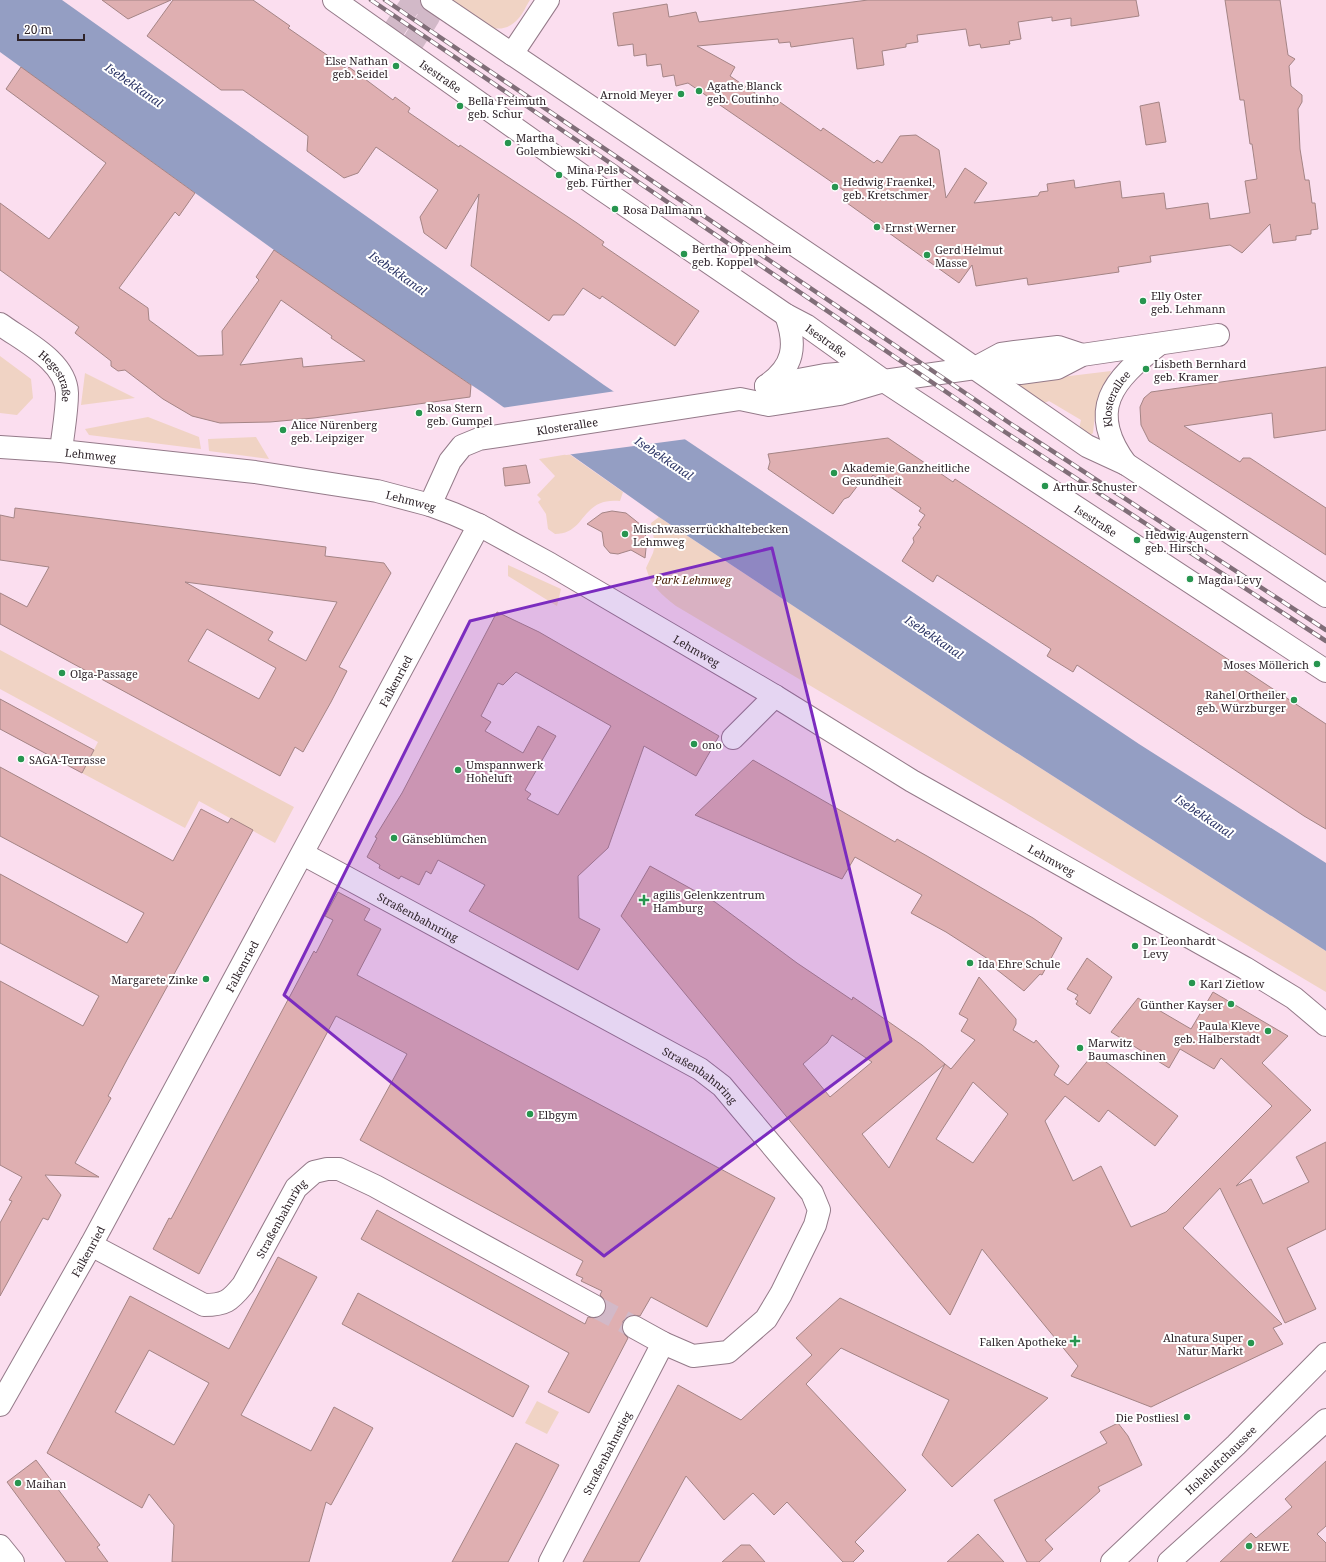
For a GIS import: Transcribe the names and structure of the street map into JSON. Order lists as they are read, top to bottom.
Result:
{
  "streets": {
    "street": [
      "Isestraße",
      "Hegestraße",
      "Klosterallee",
      "Lehmweg",
      "Falkenried",
      "Straßenbahnring",
      "Straßenbahnstieg",
      "Hoheluftchaussee"
    ]
  },
  "crossings": [
    ["Isestraße", "Klosterallee"],
    ["Hegestraße", "Lehmweg"],
    ["Klosterallee", "Lehmweg"],
    ["Lehmweg", "Falkenried"],
    ["Falkenried", "Straßenbahnring"],
    ["Straßenbahnring", "Straßenbahnstieg"]
  ],
  "water": ["Isebekkanal"],
  "parks": ["Park Lehmweg"],
  "places": {
    "other": [
      "Else Nathan geb. Seidel",
      "Agathe Blanck geb. Coutinho",
      "Arnold Meyer",
      "Bella Freimuth geb. Schur",
      "Martha Golembiewski",
      "Mina Pels geb. Fürther",
      "Hedwig Fraenkel, geb. Kretschmer",
      "Rosa Dallmann",
      "Ernst Werner",
      "Bertha Oppenheim geb. Koppel",
      "Gerd Helmut Masse",
      "Elly Oster geb. Lehmann",
      "Lisbeth Bernhard geb. Kramer",
      "Rosa Stern geb. Gumpel",
      "Alice Nürenberg geb. Leipziger",
      "Akademie Ganzheitliche Gesundheit",
      "Arthur Schuster",
      "Mischwasserrückhaltebecken Lehmweg",
      "Hedwig Augenstern geb. Hirsch",
      "Magda Levy",
      "Moses Möllerich",
      "Olga-Passage",
      "Rahel Ortheiler geb. Würzburger",
      "ono",
      "SAGA-Terrasse",
      "Umspannwerk Hoheluft",
      "Gänseblümchen",
      "Dr. Leonhardt Levy",
      "Ida Ehre Schule",
      "Margarete Zinke",
      "Karl Zietlow",
      "Günther Kayser",
      "Paula Kleve geb. Halberstadt",
      "Marwitz Baumaschinen",
      "Elbgym",
      "Alnatura Super Natur Markt",
      "Die Postliesl",
      "Maihan",
      "REWE"
    ],
    "health": ["agilis Gelenkzentrum Hamburg", "Falken Apotheke"]
  },
  "scale_bar": "20 m"
}
